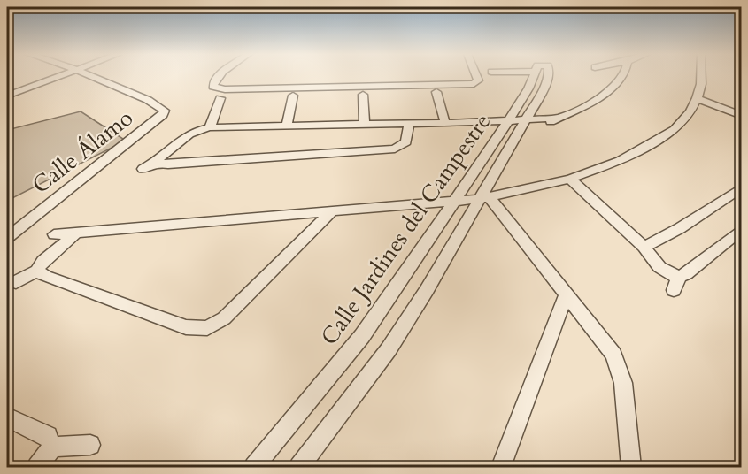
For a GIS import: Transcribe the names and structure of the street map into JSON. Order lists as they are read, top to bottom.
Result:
{
  "streets": {
    "street": ["Calle Álamo", "Calle Jardines del Campestre"]
  }
}
